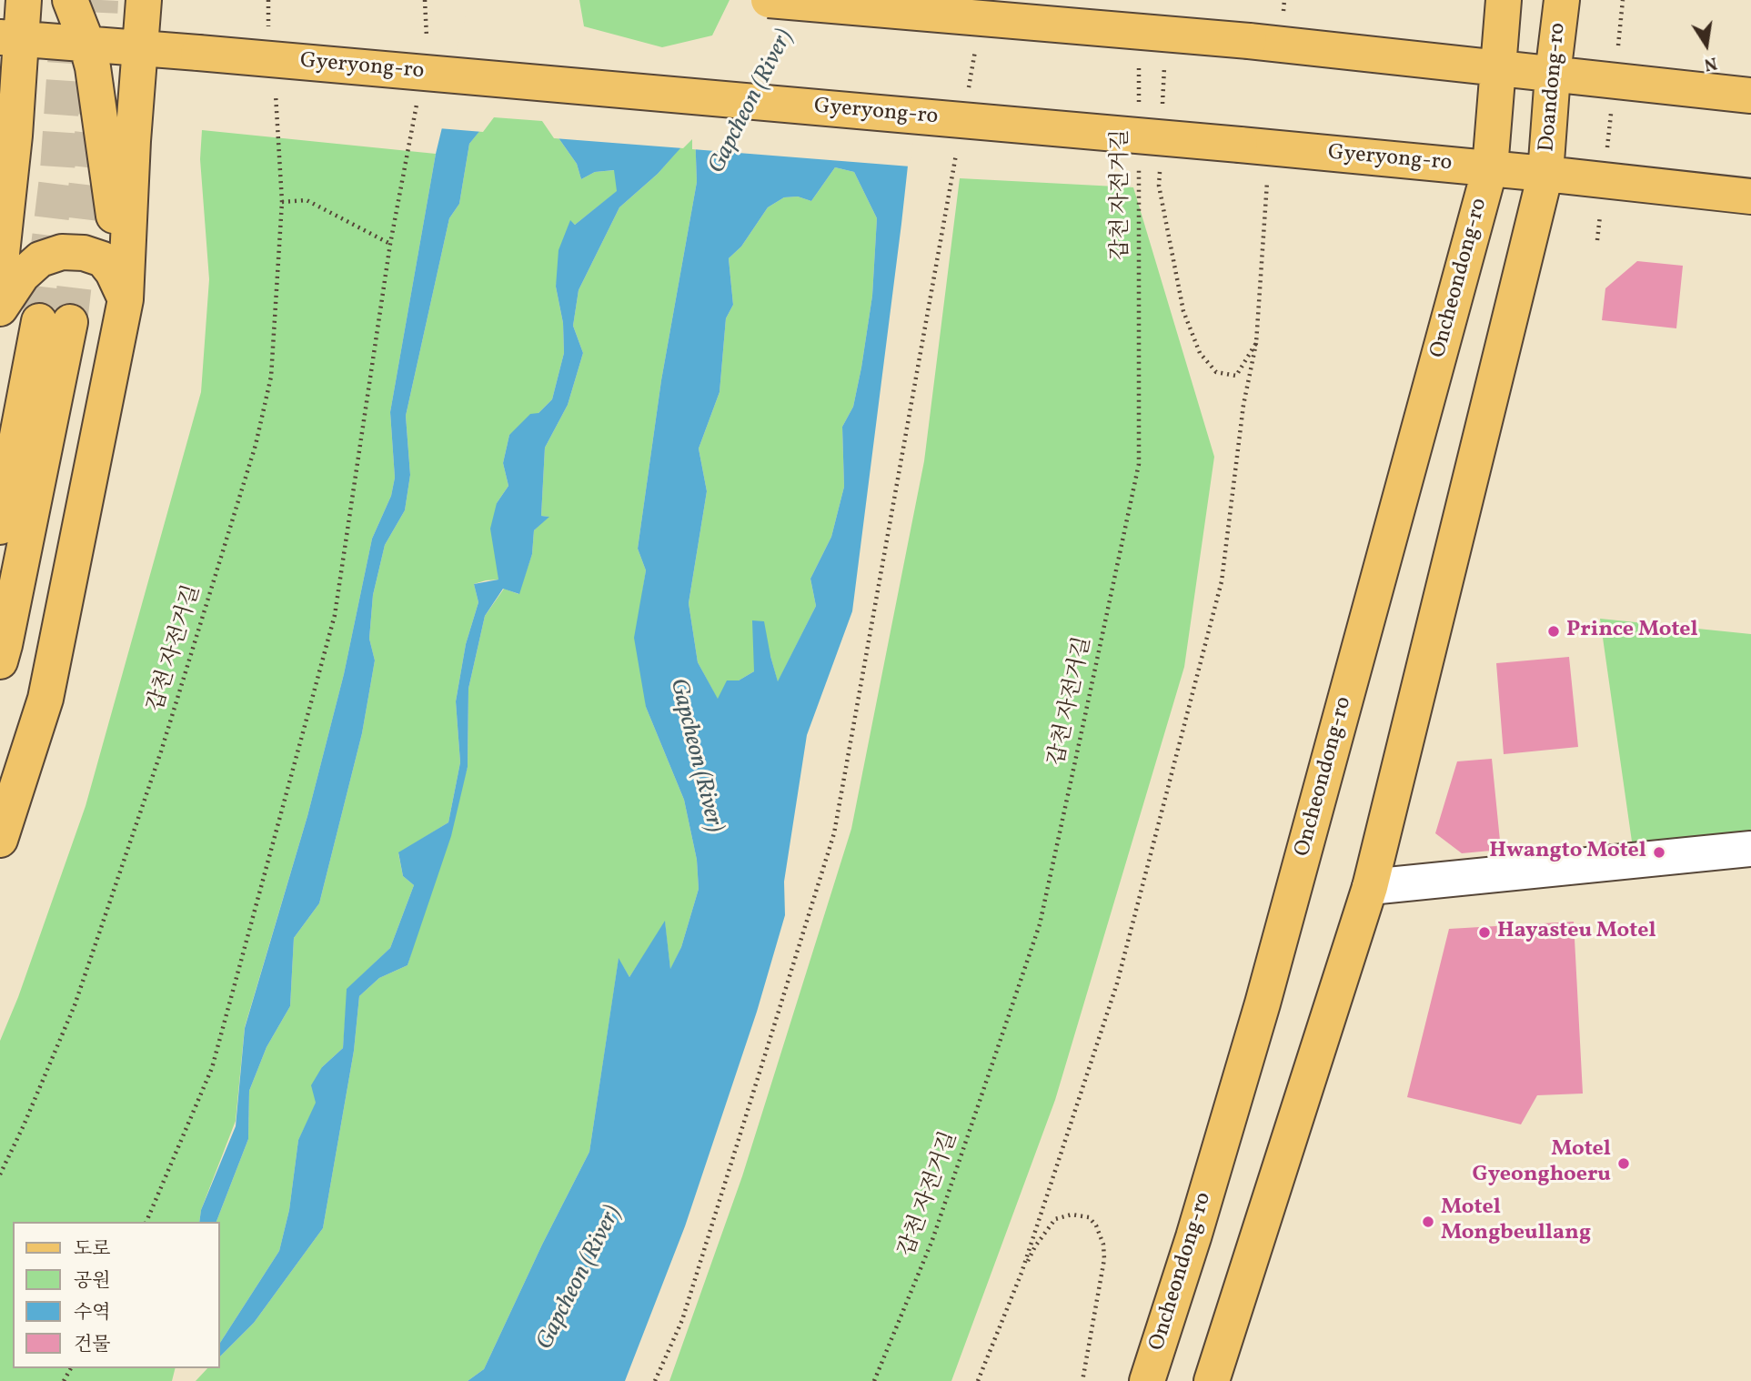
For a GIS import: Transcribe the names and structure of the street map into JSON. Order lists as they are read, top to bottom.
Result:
{
  "streets": {
    "main road": ["Gyeryong-ro", "Doandong-ro", "Oncheondong-ro"],
    "path": ["갑천 자전거길"]
  },
  "crossings": [
    ["Gyeryong-ro", "Doandong-ro"],
    ["Gyeryong-ro", "Oncheondong-ro"]
  ],
  "water": ["Gapcheon (River)"],
  "places": [
    "Prince Motel",
    "Hwangto Motel",
    "Hayasteu Motel",
    "Motel Gyeonghoeru",
    "Motel Mongbeullang"
  ],
  "legend": [
    "도로",
    "공원",
    "수역",
    "건물"
  ],
  "north": "bottom"
}
